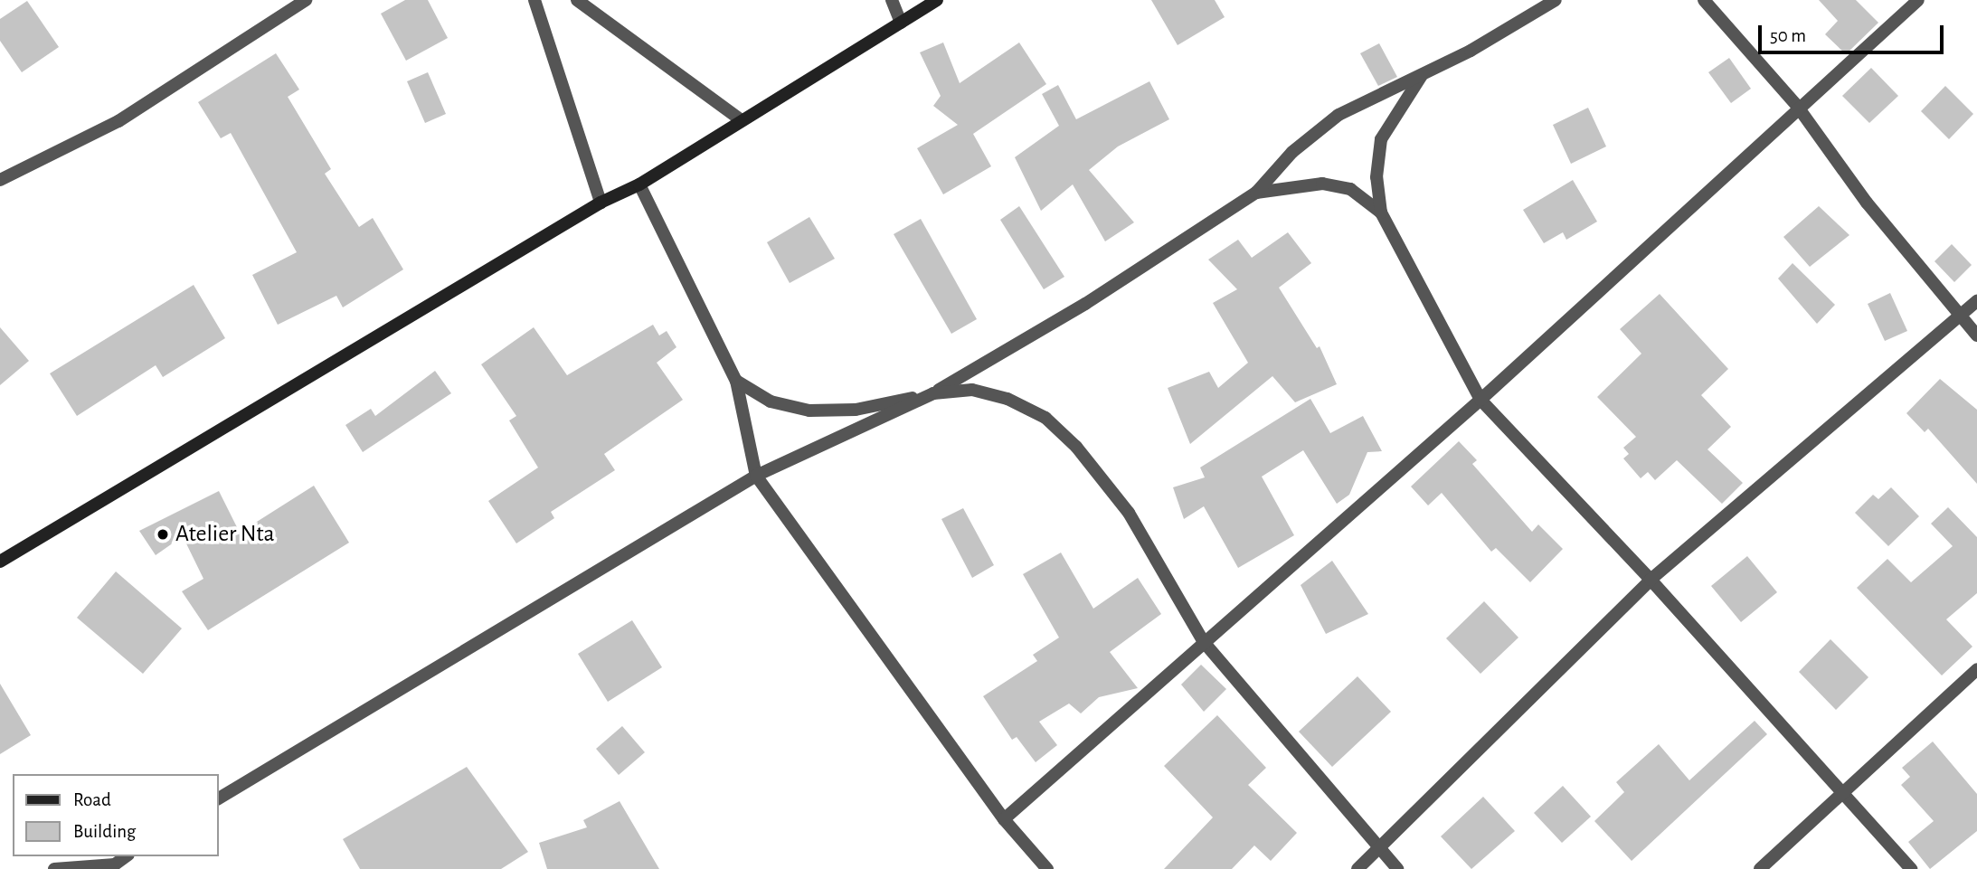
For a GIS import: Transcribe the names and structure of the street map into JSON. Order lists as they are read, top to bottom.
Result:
{
  "places": ["Atelier Nta"],
  "legend": ["Road", "Building"],
  "scale_bar": "50 m"
}
